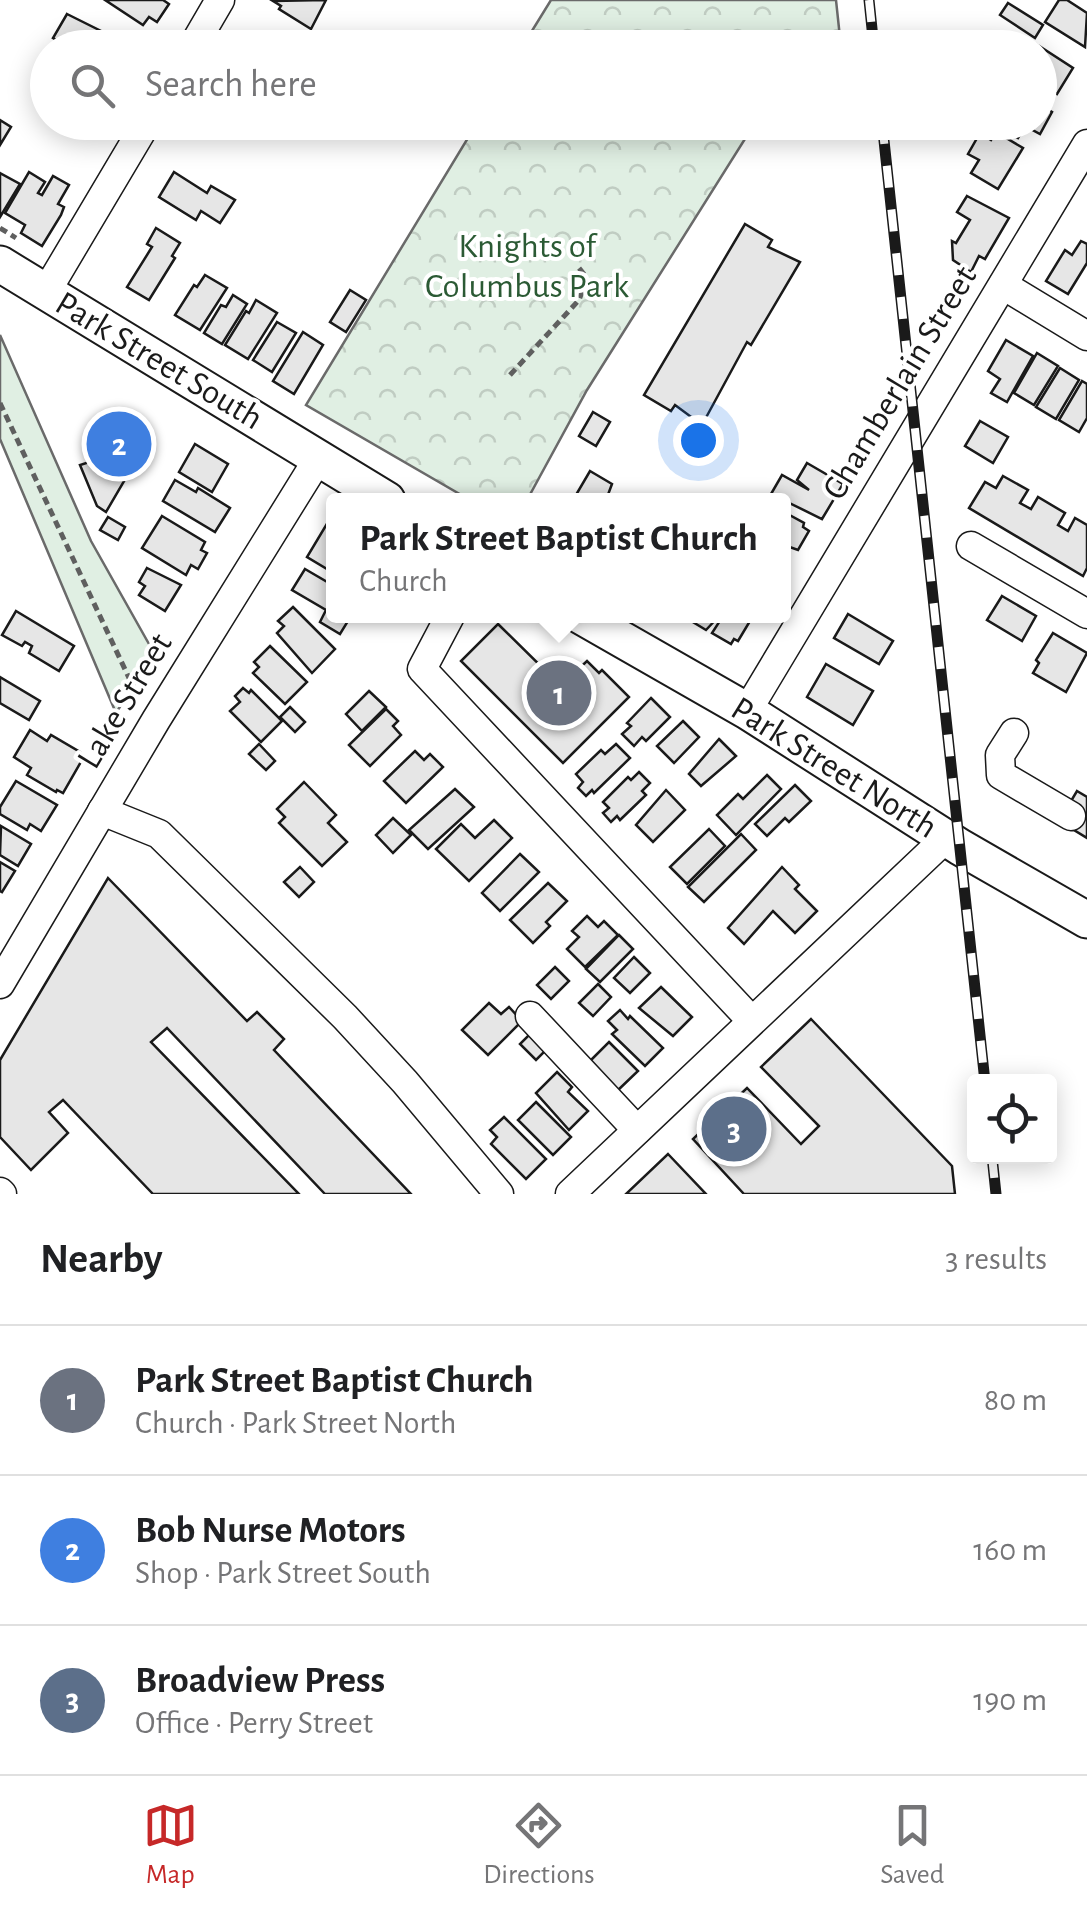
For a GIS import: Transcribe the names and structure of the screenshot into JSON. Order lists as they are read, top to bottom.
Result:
{
  "streets": {
    "main road": ["Park Street South", "Park Street North"],
    "street": ["Chamberlain Street", "Lake Street"]
  },
  "crossings": [
    ["Park Street South", "Lake Street"],
    ["Chamberlain Street", "Park Street North"]
  ],
  "parks": ["Knights of Columbus Park"],
  "page": {
    "search": "Search here",
    "pins": ["2", "1", "3"],
    "popup": ["Park Street Baptist Church", "Church"],
    "heading": ["Nearby", "3 results"],
    "list": [
      {
        "mark": "1",
        "name": "Park Street Baptist Church",
        "note": "Church · Park Street North",
        "value": "80 m"
      },
      {
        "mark": "2",
        "name": "Bob Nurse Motors",
        "note": "Shop · Park Street South",
        "value": "160 m"
      },
      {
        "mark": "3",
        "name": "Broadview Press",
        "note": "Office · Perry Street",
        "value": "190 m"
      }
    ],
    "nav": ["Map", "Directions", "Saved"]
  }
}
